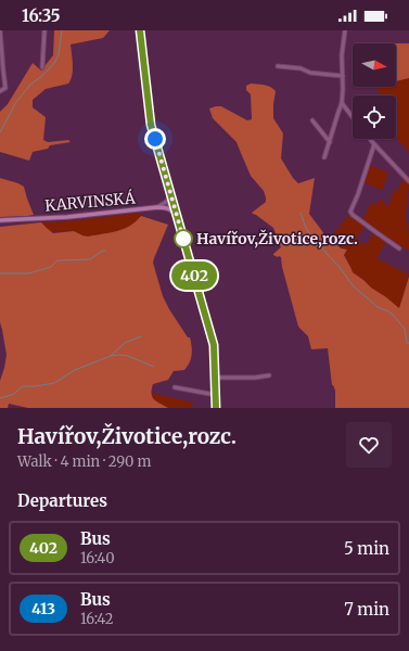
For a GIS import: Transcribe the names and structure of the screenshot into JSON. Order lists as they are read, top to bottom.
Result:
{
  "streets": {
    "main road": ["KARVINSKÁ"]
  },
  "places": ["Havířov,Životice,rozc."],
  "lines": ["bus line 402"],
  "north": "right",
  "page": {
    "status": "16:35",
    "on_map": "402",
    "heading": [
      ["Havířov,Životice,rozc.", "Walk · 4 min · 290 m"],
      "Departures"
    ],
    "list": [
      {
        "mark": "402",
        "name": "Bus",
        "note": "16:40",
        "value": "5 min"
      },
      {
        "mark": "413",
        "name": "Bus",
        "note": "16:42",
        "value": "7 min"
      }
    ]
  }
}
